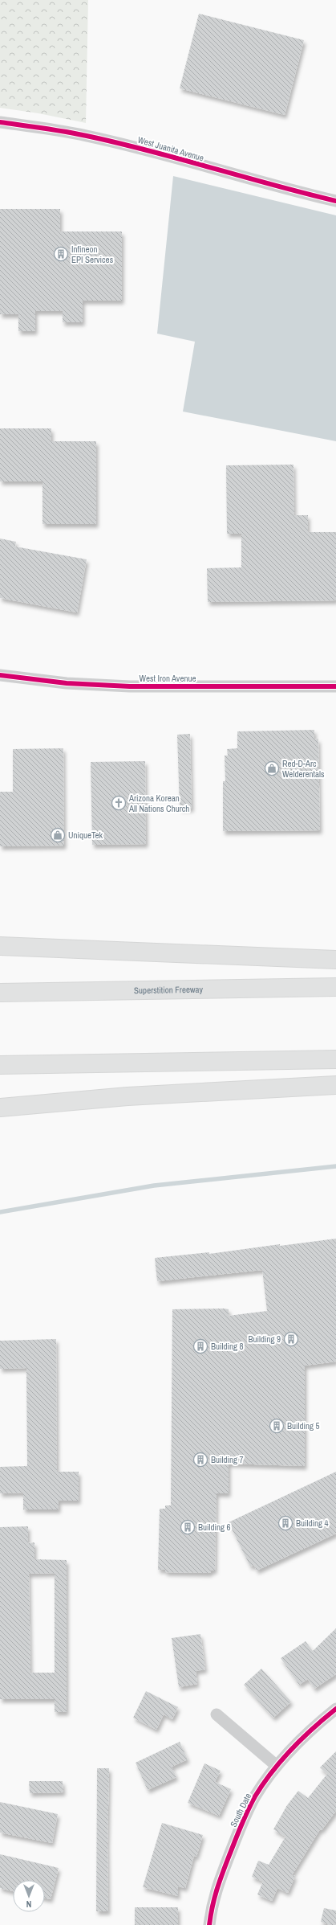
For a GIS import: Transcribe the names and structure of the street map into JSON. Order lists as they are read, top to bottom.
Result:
{
  "streets": {
    "highway": ["Superstition Freeway"],
    "street": ["West Juanita Avenue", "West Iron Avenue", "South Date"]
  },
  "places": {
    "building": [
      "Infineon EPI Services",
      "Building 9",
      "Building 8",
      "Building 5",
      "Building 7",
      "Building 4",
      "Building 6"
    ],
    "shop": ["Red-D-Arc Welderentals", "UniqueTek"],
    "church": ["Arizona Korean All Nations Church"]
  },
  "north": "bottom"
}
